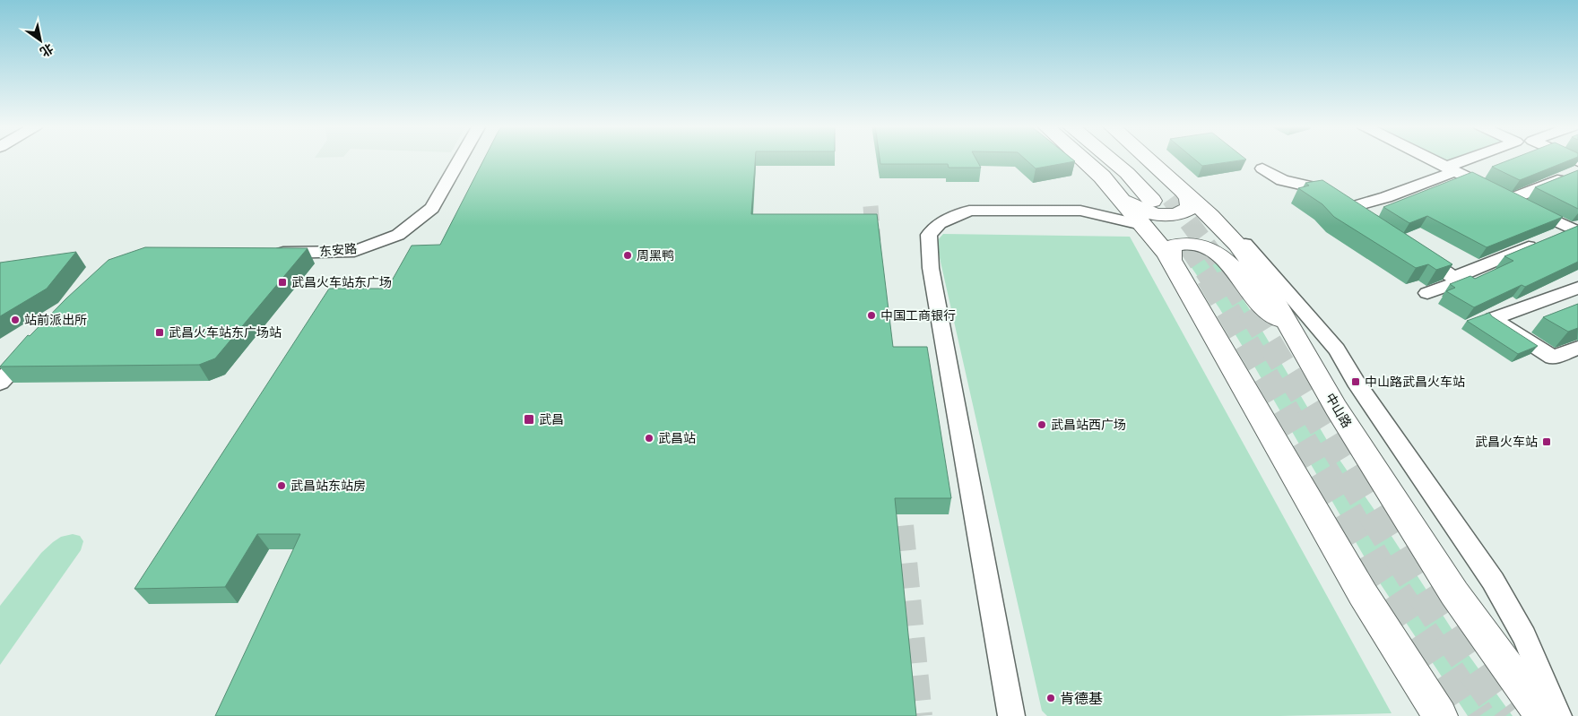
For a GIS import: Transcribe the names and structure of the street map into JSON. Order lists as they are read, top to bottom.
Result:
{
  "streets": {
    "main road": ["中山路"],
    "street": ["东安路"]
  },
  "places": {
    "other": [
      "周黑鸭",
      "中国工商银行",
      "站前派出所",
      "武昌站西广场",
      "武昌站",
      "武昌站东站房",
      "肯德基"
    ],
    "transit": [
      "武昌火车站东广场",
      "武昌火车站东广场站",
      "中山路武昌火车站",
      "武昌",
      "武昌火车站"
    ]
  },
  "north": "bottom right"
}
